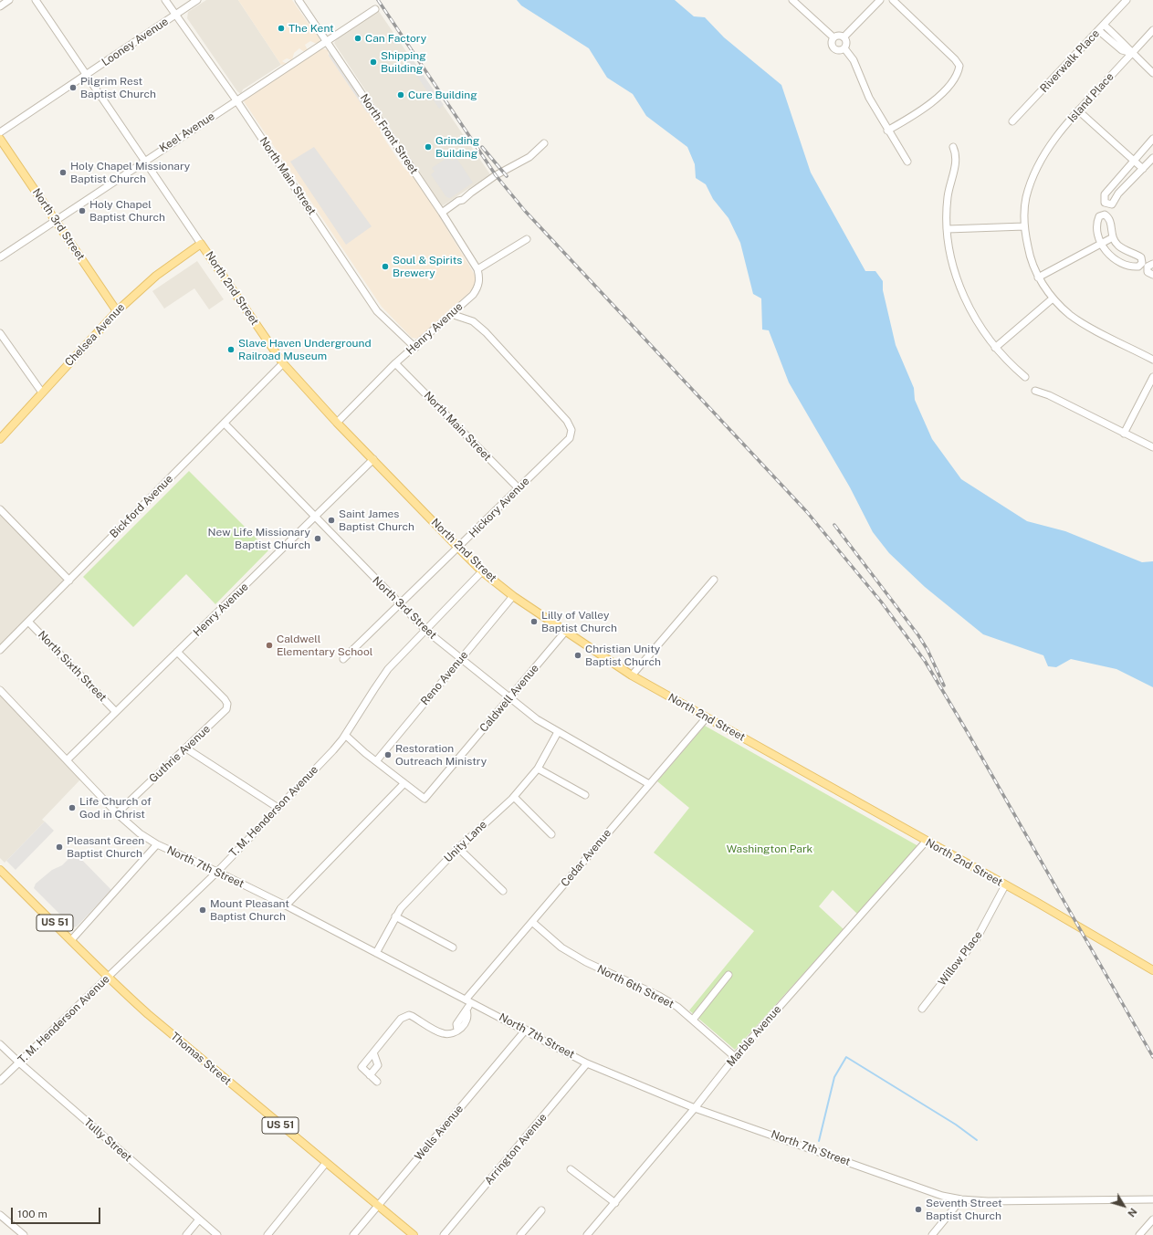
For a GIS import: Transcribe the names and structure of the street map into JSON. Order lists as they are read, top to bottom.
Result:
{
  "streets": {
    "main road": [
      "North 3rd Street",
      "North 2nd Street",
      "Chelsea Avenue",
      "US 51",
      "Thomas Street"
    ],
    "street": [
      "Looney Avenue",
      "Riverwalk Place",
      "Island Place",
      "Keel Avenue",
      "North Front Street",
      "North Main Street",
      "Henry Avenue",
      "Bickford Avenue",
      "Hickory Avenue",
      "North Sixth Street",
      "Reno Avenue",
      "Caldwell Avenue",
      "Guthrie Avenue",
      "T. M. Henderson Avenue",
      "Unity Lane",
      "Cedar Avenue",
      "North 7th Street",
      "Willow Place",
      "North 6th Street",
      "Marble Avenue",
      "Wells Avenue",
      "Tully Street",
      "Arrington Avenue"
    ]
  },
  "crossings": [
    ["Looney Avenue", "North Main Street"],
    ["Looney Avenue", "North 2nd Street"],
    ["Keel Avenue", "North Front Street"],
    ["Keel Avenue", "North Main Street"],
    ["Keel Avenue", "North 3rd Street"],
    ["Keel Avenue", "North 2nd Street"],
    ["North Front Street", "Henry Avenue"],
    ["North Main Street", "Henry Avenue"],
    ["North Main Street", "Hickory Avenue"],
    ["North 3rd Street", "Henry Avenue"],
    ["North 3rd Street", "Chelsea Avenue"],
    ["North 3rd Street", "Bickford Avenue"],
    ["North 3rd Street", "Hickory Avenue"],
    ["North 3rd Street", "Reno Avenue"],
    ["North 3rd Street", "Caldwell Avenue"],
    ["North 3rd Street", "T. M. Henderson Avenue"],
    ["North 3rd Street", "Unity Lane"],
    ["North 3rd Street", "Cedar Avenue"],
    ["North 2nd Street", "Henry Avenue"],
    ["North 2nd Street", "Chelsea Avenue"],
    ["North 2nd Street", "Bickford Avenue"],
    ["North 2nd Street", "Hickory Avenue"],
    ["North 2nd Street", "Reno Avenue"],
    ["North 2nd Street", "Caldwell Avenue"],
    ["North 2nd Street", "T. M. Henderson Avenue"],
    ["North 2nd Street", "Cedar Avenue"],
    ["North 2nd Street", "Willow Place"],
    ["North 2nd Street", "Marble Avenue"],
    ["Henry Avenue", "Hickory Avenue"],
    ["Henry Avenue", "North Sixth Street"],
    ["Henry Avenue", "Guthrie Avenue"],
    ["Henry Avenue", "North 7th Street"],
    ["Bickford Avenue", "North Sixth Street"],
    ["Guthrie Avenue", "North 7th Street"],
    ["T. M. Henderson Avenue", "North 7th Street"],
    ["T. M. Henderson Avenue", "Thomas Street"],
    ["T. M. Henderson Avenue", "Tully Street"],
    ["Unity Lane", "North 7th Street"],
    ["Cedar Avenue", "North 7th Street"],
    ["Cedar Avenue", "North 6th Street"],
    ["North 7th Street", "Marble Avenue"],
    ["North 7th Street", "Wells Avenue"],
    ["North 7th Street", "Arrington Avenue"],
    ["North 6th Street", "Marble Avenue"],
    ["Thomas Street", "Wells Avenue"]
  ],
  "parks": ["Washington Park"],
  "places": [
    "The Kent",
    "Can Factory",
    "Shipping Building",
    "Pilgrim Rest Baptist Church",
    "Cure Building",
    "Grinding Building",
    "Holy Chapel Missionary Baptist Church",
    "Holy Chapel Baptist Church",
    "Soul & Spirits Brewery",
    "Slave Haven Underground Railroad Museum",
    "Saint James Baptist Church",
    "New Life Missionary Baptist Church",
    "Lilly of Valley Baptist Church",
    "Caldwell Elementary School",
    "Christian Unity Baptist Church",
    "Restoration Outreach Ministry",
    "Life Church of God in Christ",
    "Pleasant Green Baptist Church",
    "Mount Pleasant Baptist Church",
    "Seventh Street Baptist Church"
  ],
  "scale_bar": "100 m",
  "north": "bottom right"
}
